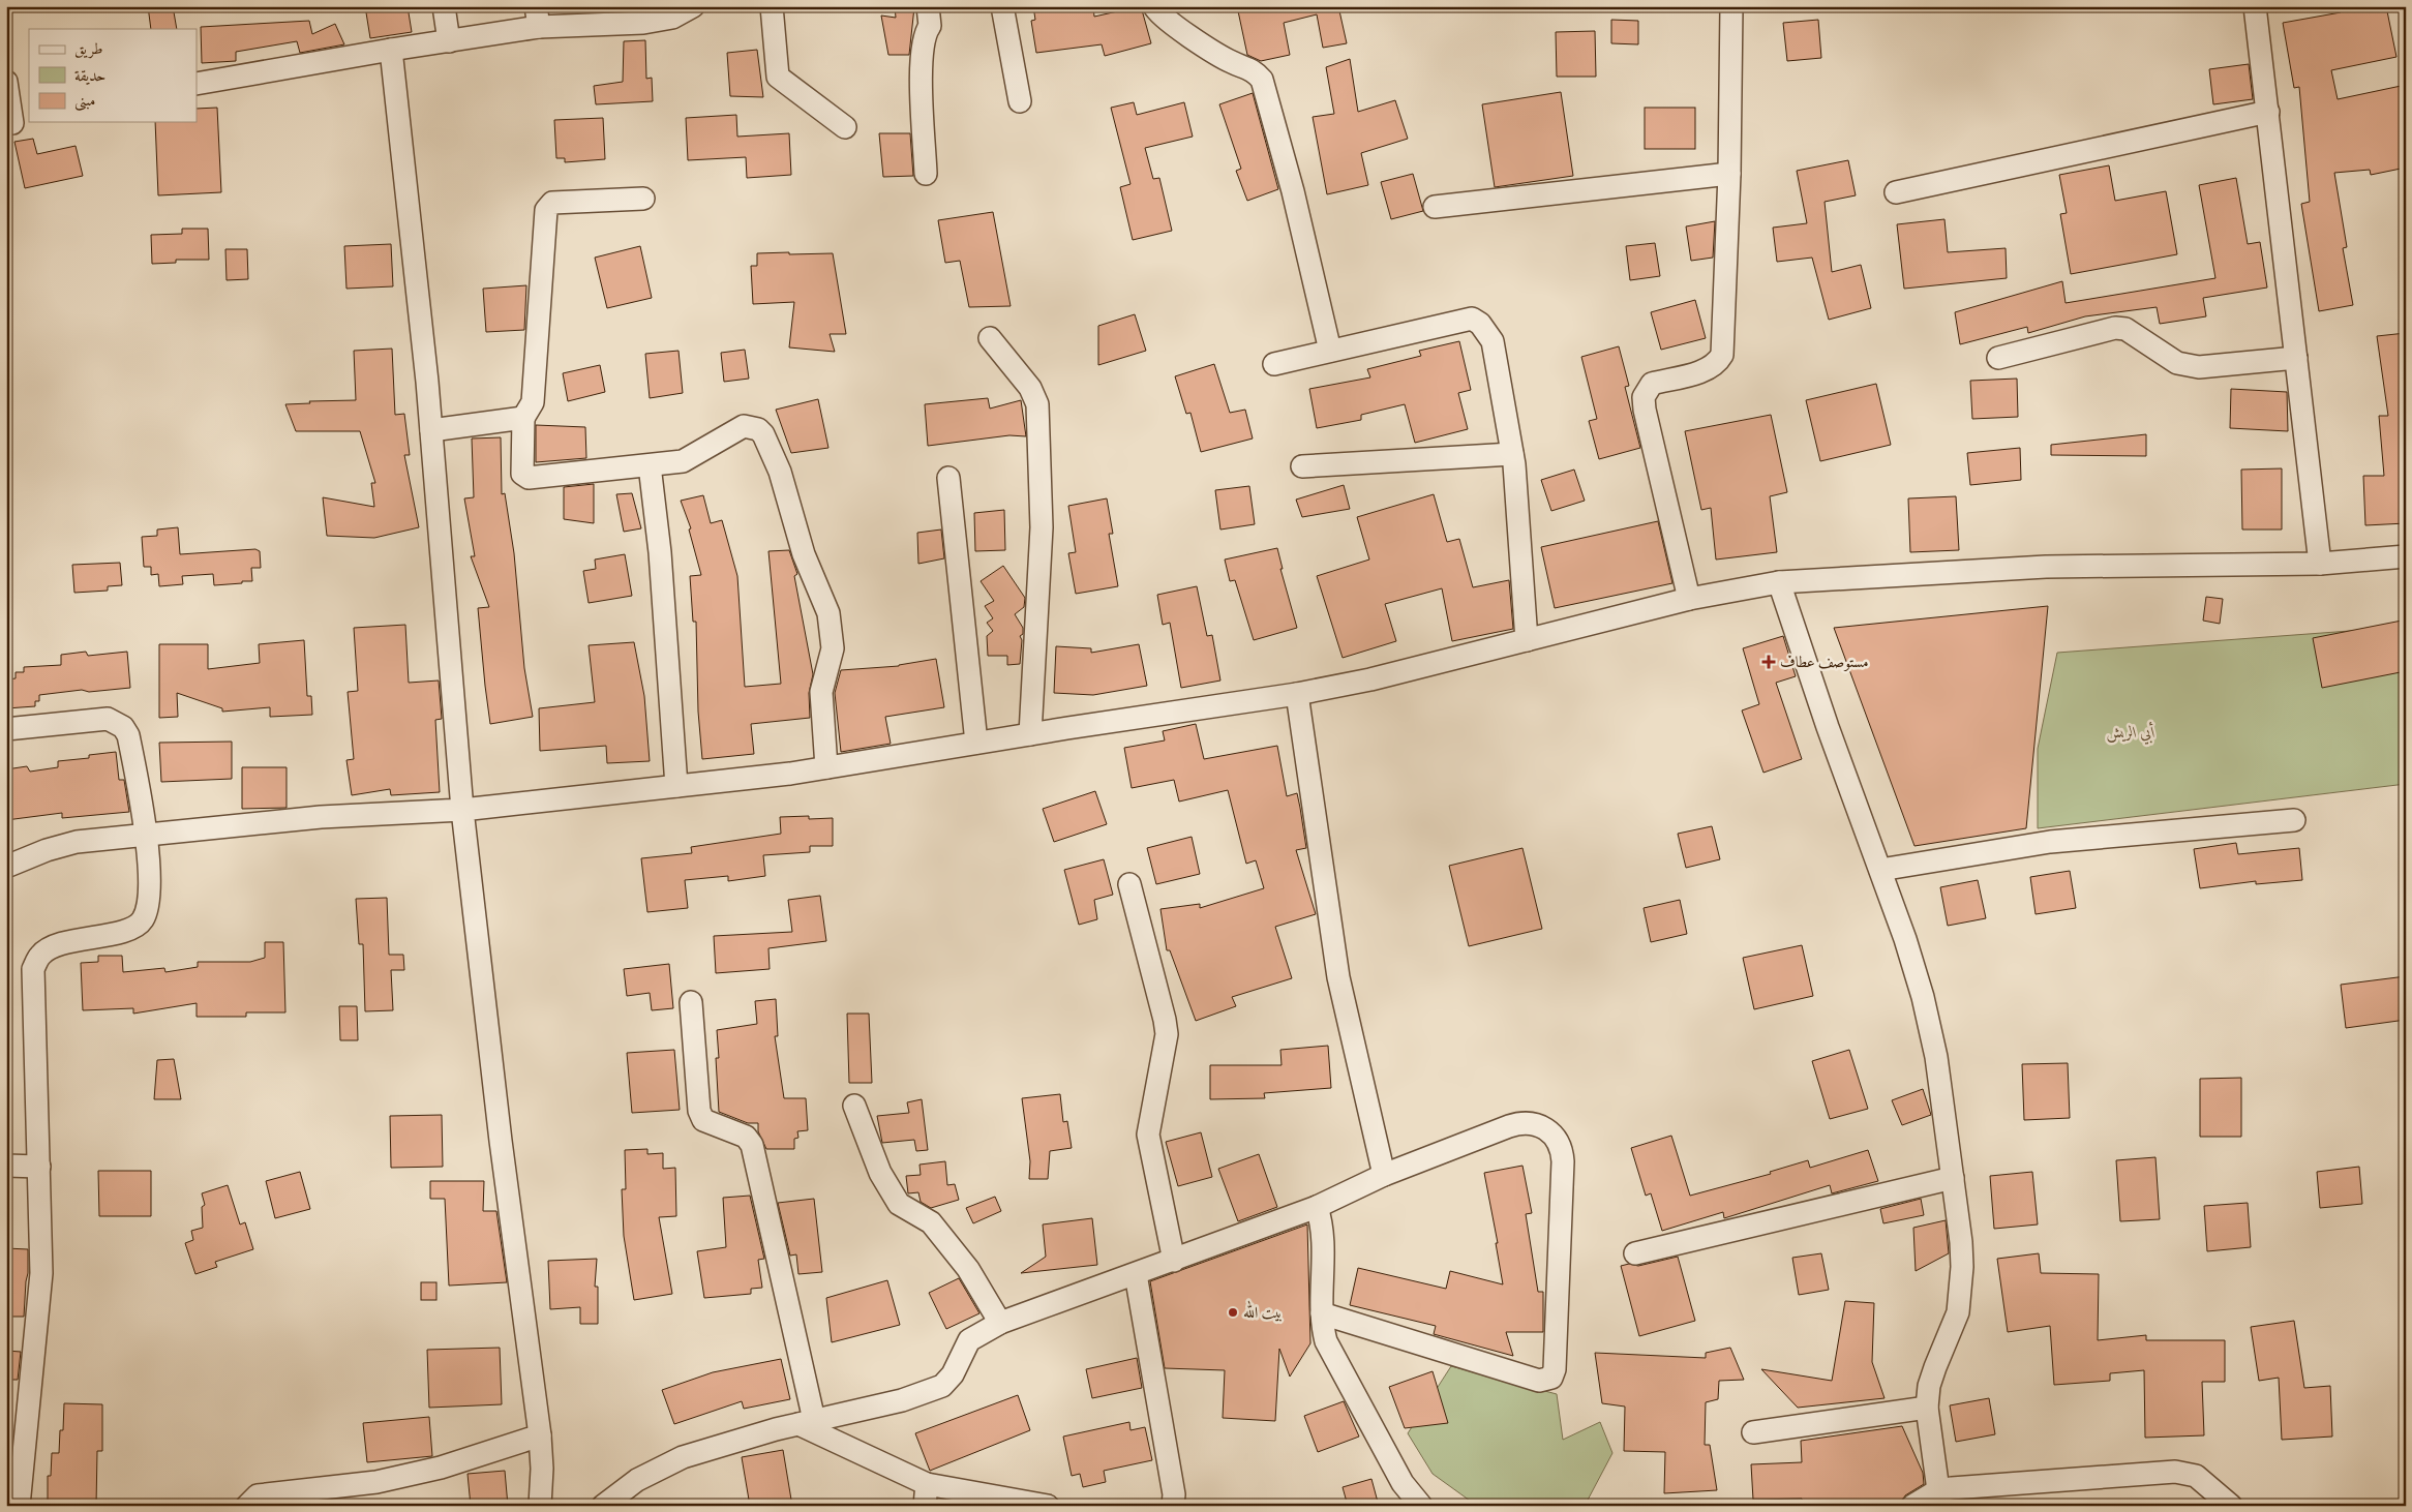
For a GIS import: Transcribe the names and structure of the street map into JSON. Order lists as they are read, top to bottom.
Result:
{
  "parks": ["أبي الريش"],
  "places": {
    "health": ["مستوصف عطاف"],
    "other": ["بيت الله"]
  },
  "legend": ["طريق", "حديقة", "مبنى"]
}
